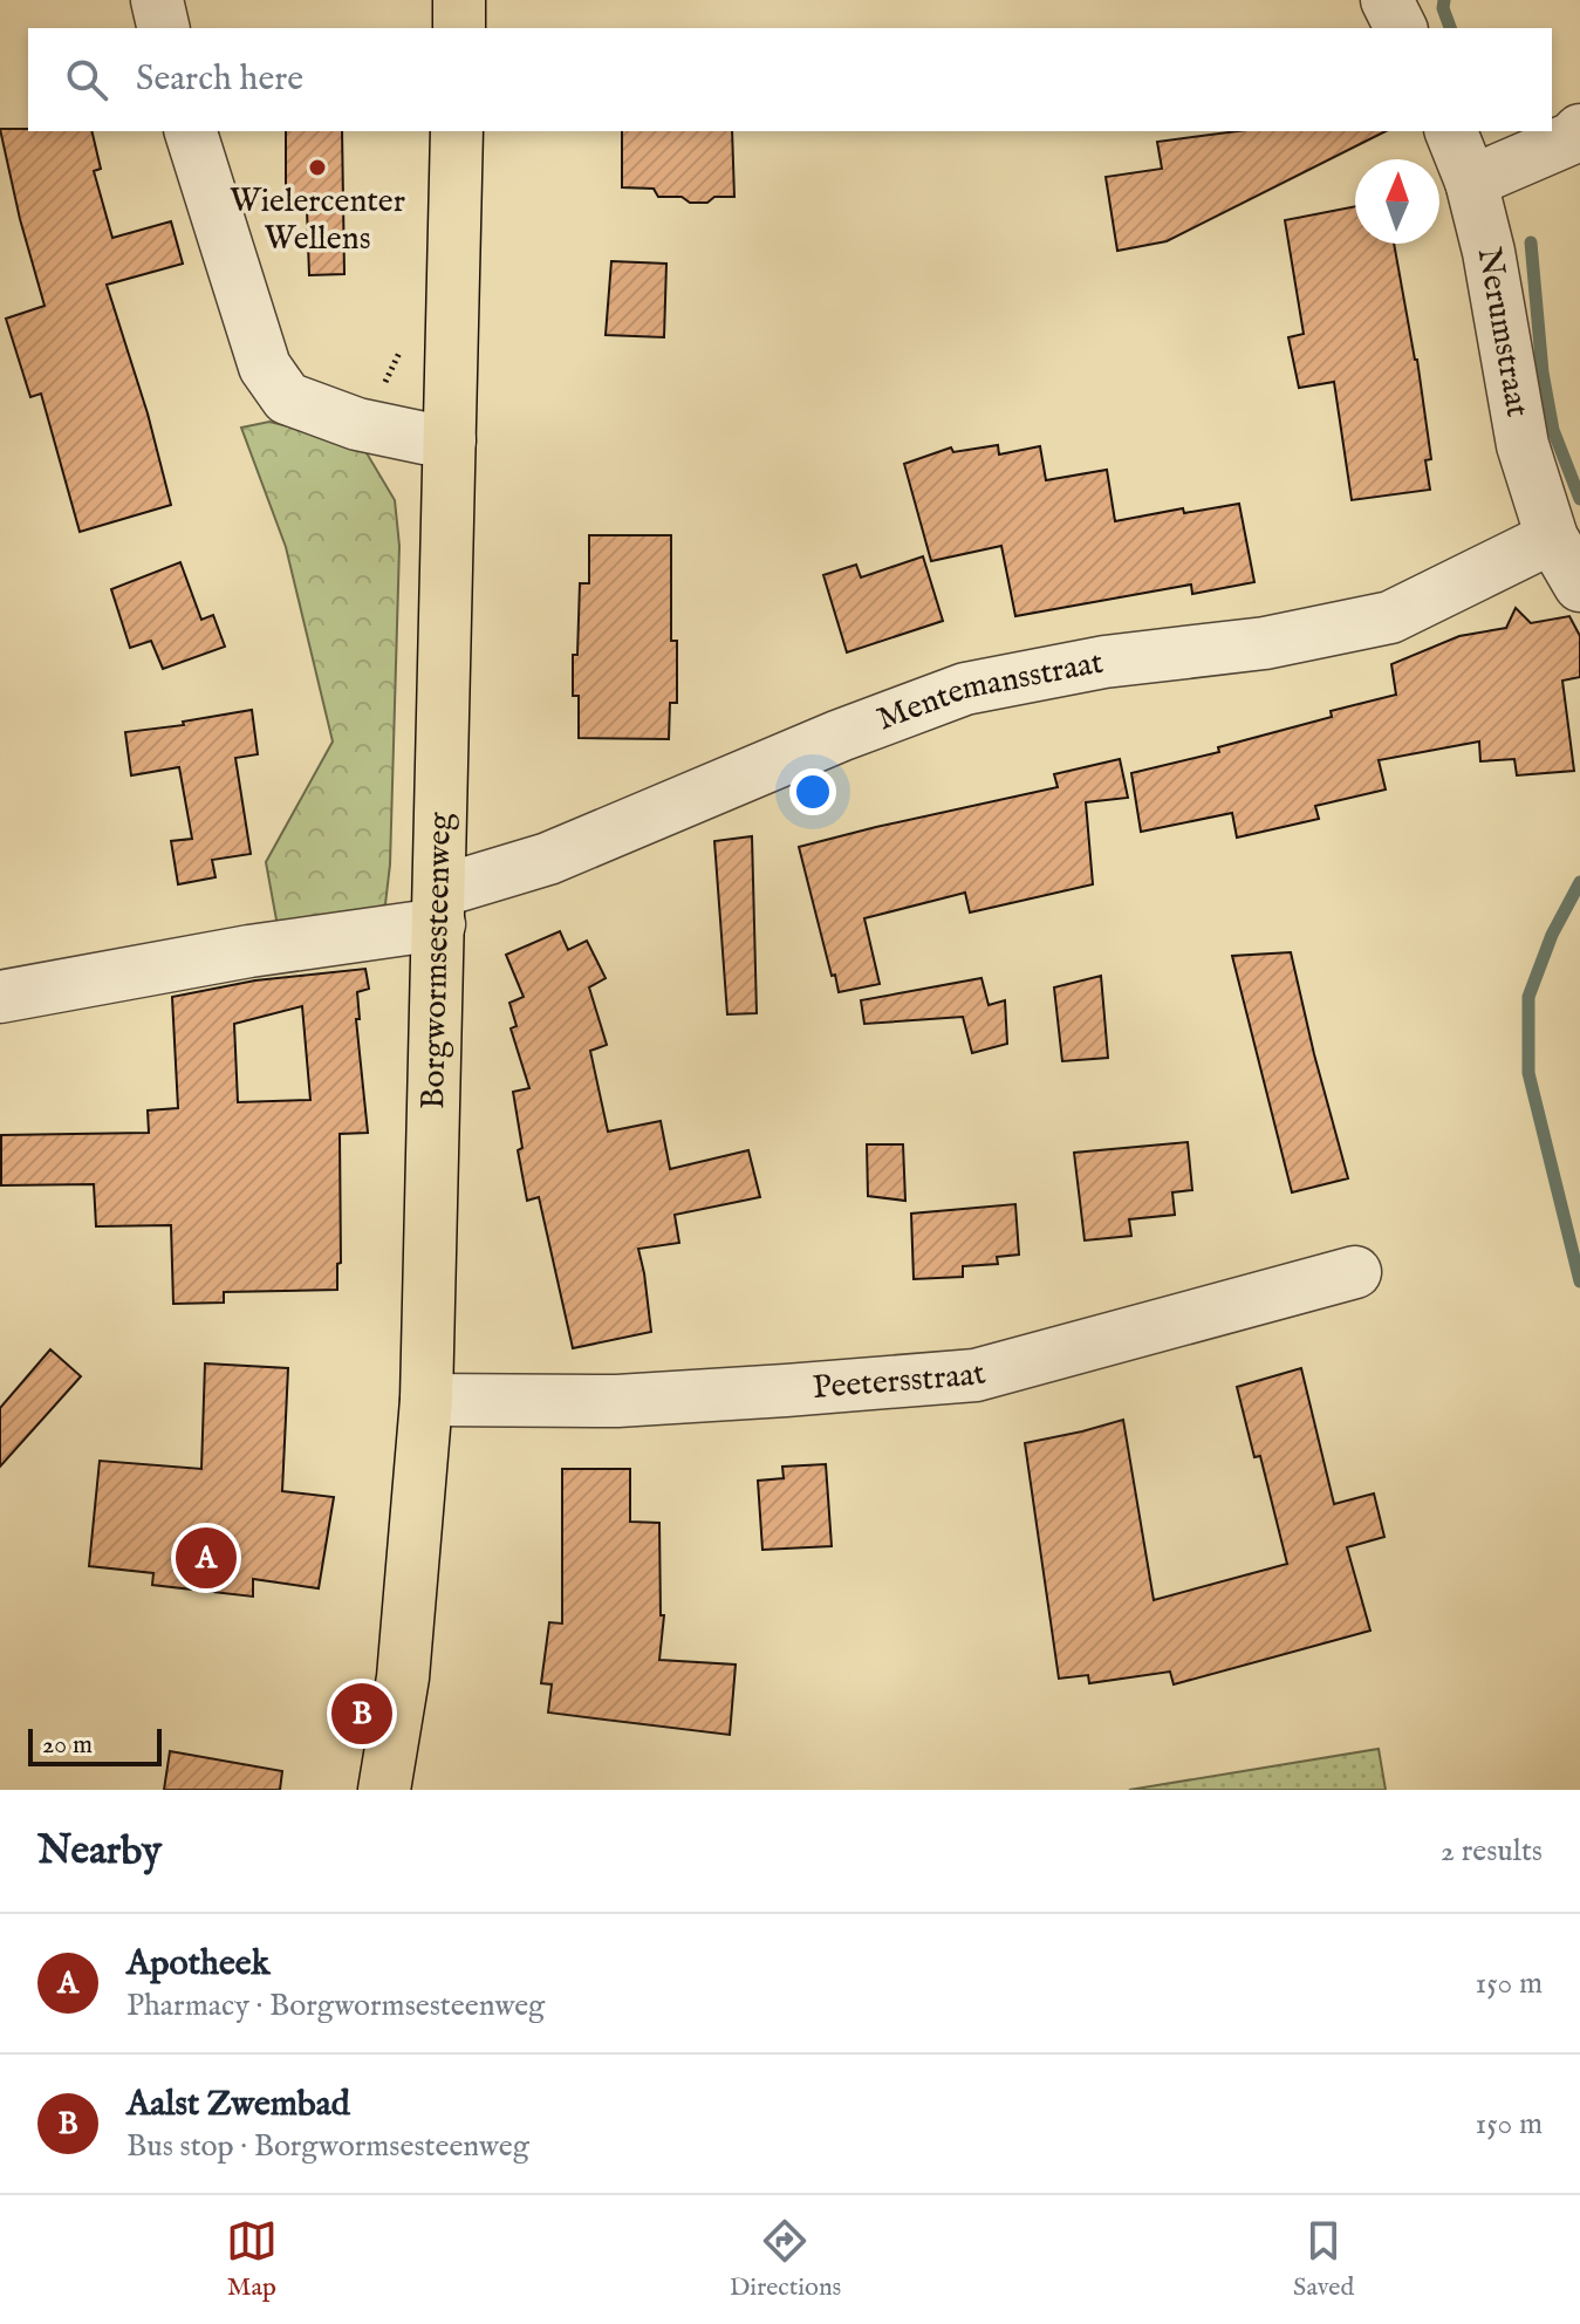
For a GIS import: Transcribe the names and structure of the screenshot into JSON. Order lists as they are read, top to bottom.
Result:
{
  "streets": {
    "main road": ["Borgwormsesteenweg"],
    "street": ["Nerumstraat", "Mentemansstraat", "Peetersstraat"]
  },
  "crossings": [
    ["Nerumstraat", "Mentemansstraat"],
    ["Mentemansstraat", "Borgwormsesteenweg"],
    ["Borgwormsesteenweg", "Peetersstraat"]
  ],
  "places": ["Wielercenter Wellens"],
  "scale_bar": "20 m",
  "north": "top",
  "page": {
    "search": "Search here",
    "pins": ["A", "B"],
    "scale": "20 m",
    "heading": ["Nearby", "2 results"],
    "list": [
      {
        "mark": "A",
        "name": "Apotheek",
        "note": "Pharmacy · Borgwormsesteenweg",
        "value": "150 m"
      },
      {
        "mark": "B",
        "name": "Aalst Zwembad",
        "note": "Bus stop · Borgwormsesteenweg",
        "value": "150 m"
      }
    ],
    "nav": ["Map", "Directions", "Saved"]
  }
}
